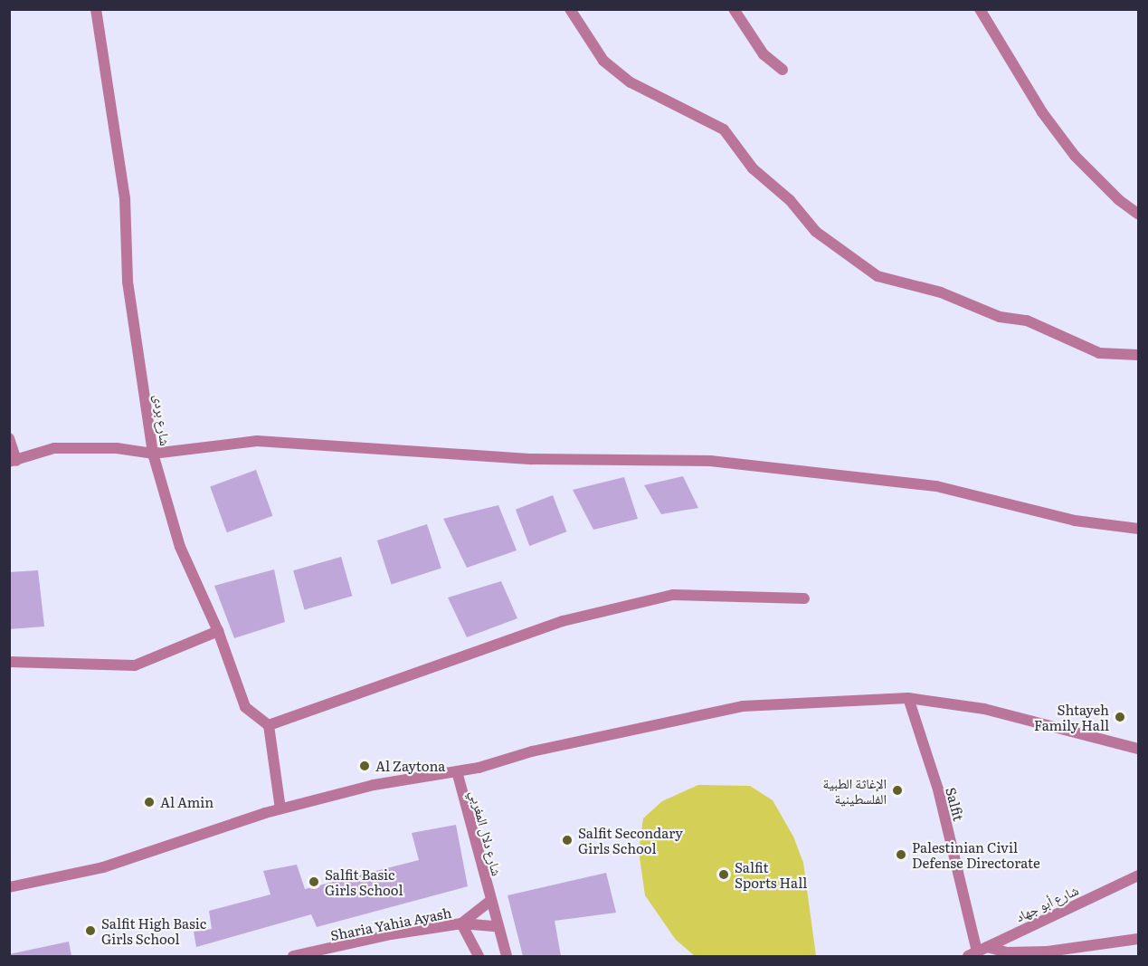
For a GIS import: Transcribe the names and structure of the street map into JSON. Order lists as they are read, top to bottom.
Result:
{
  "streets": {
    "street": [
      "شارع بردى",
      "Salfit",
      "شارع دلال المغربي",
      "شارع أبو جهاد",
      "Sharia Yahia Ayash"
    ]
  },
  "crossings": [
    ["Salfit", "شارع أبو جهاد"],
    ["شارع دلال المغربي", "Sharia Yahia Ayash"]
  ],
  "places": [
    "Shtayeh Family Hall",
    "Al Zaytona",
    "الإغاثة الطبية الفلسطينية",
    "Al Amin",
    "Salfit Secondary Girls School",
    "Palestinian Civil Defense Directorate",
    "Salfit Sports Hall",
    "Salfit Basic Girls School",
    "Salfit High Basic Girls School"
  ]
}
